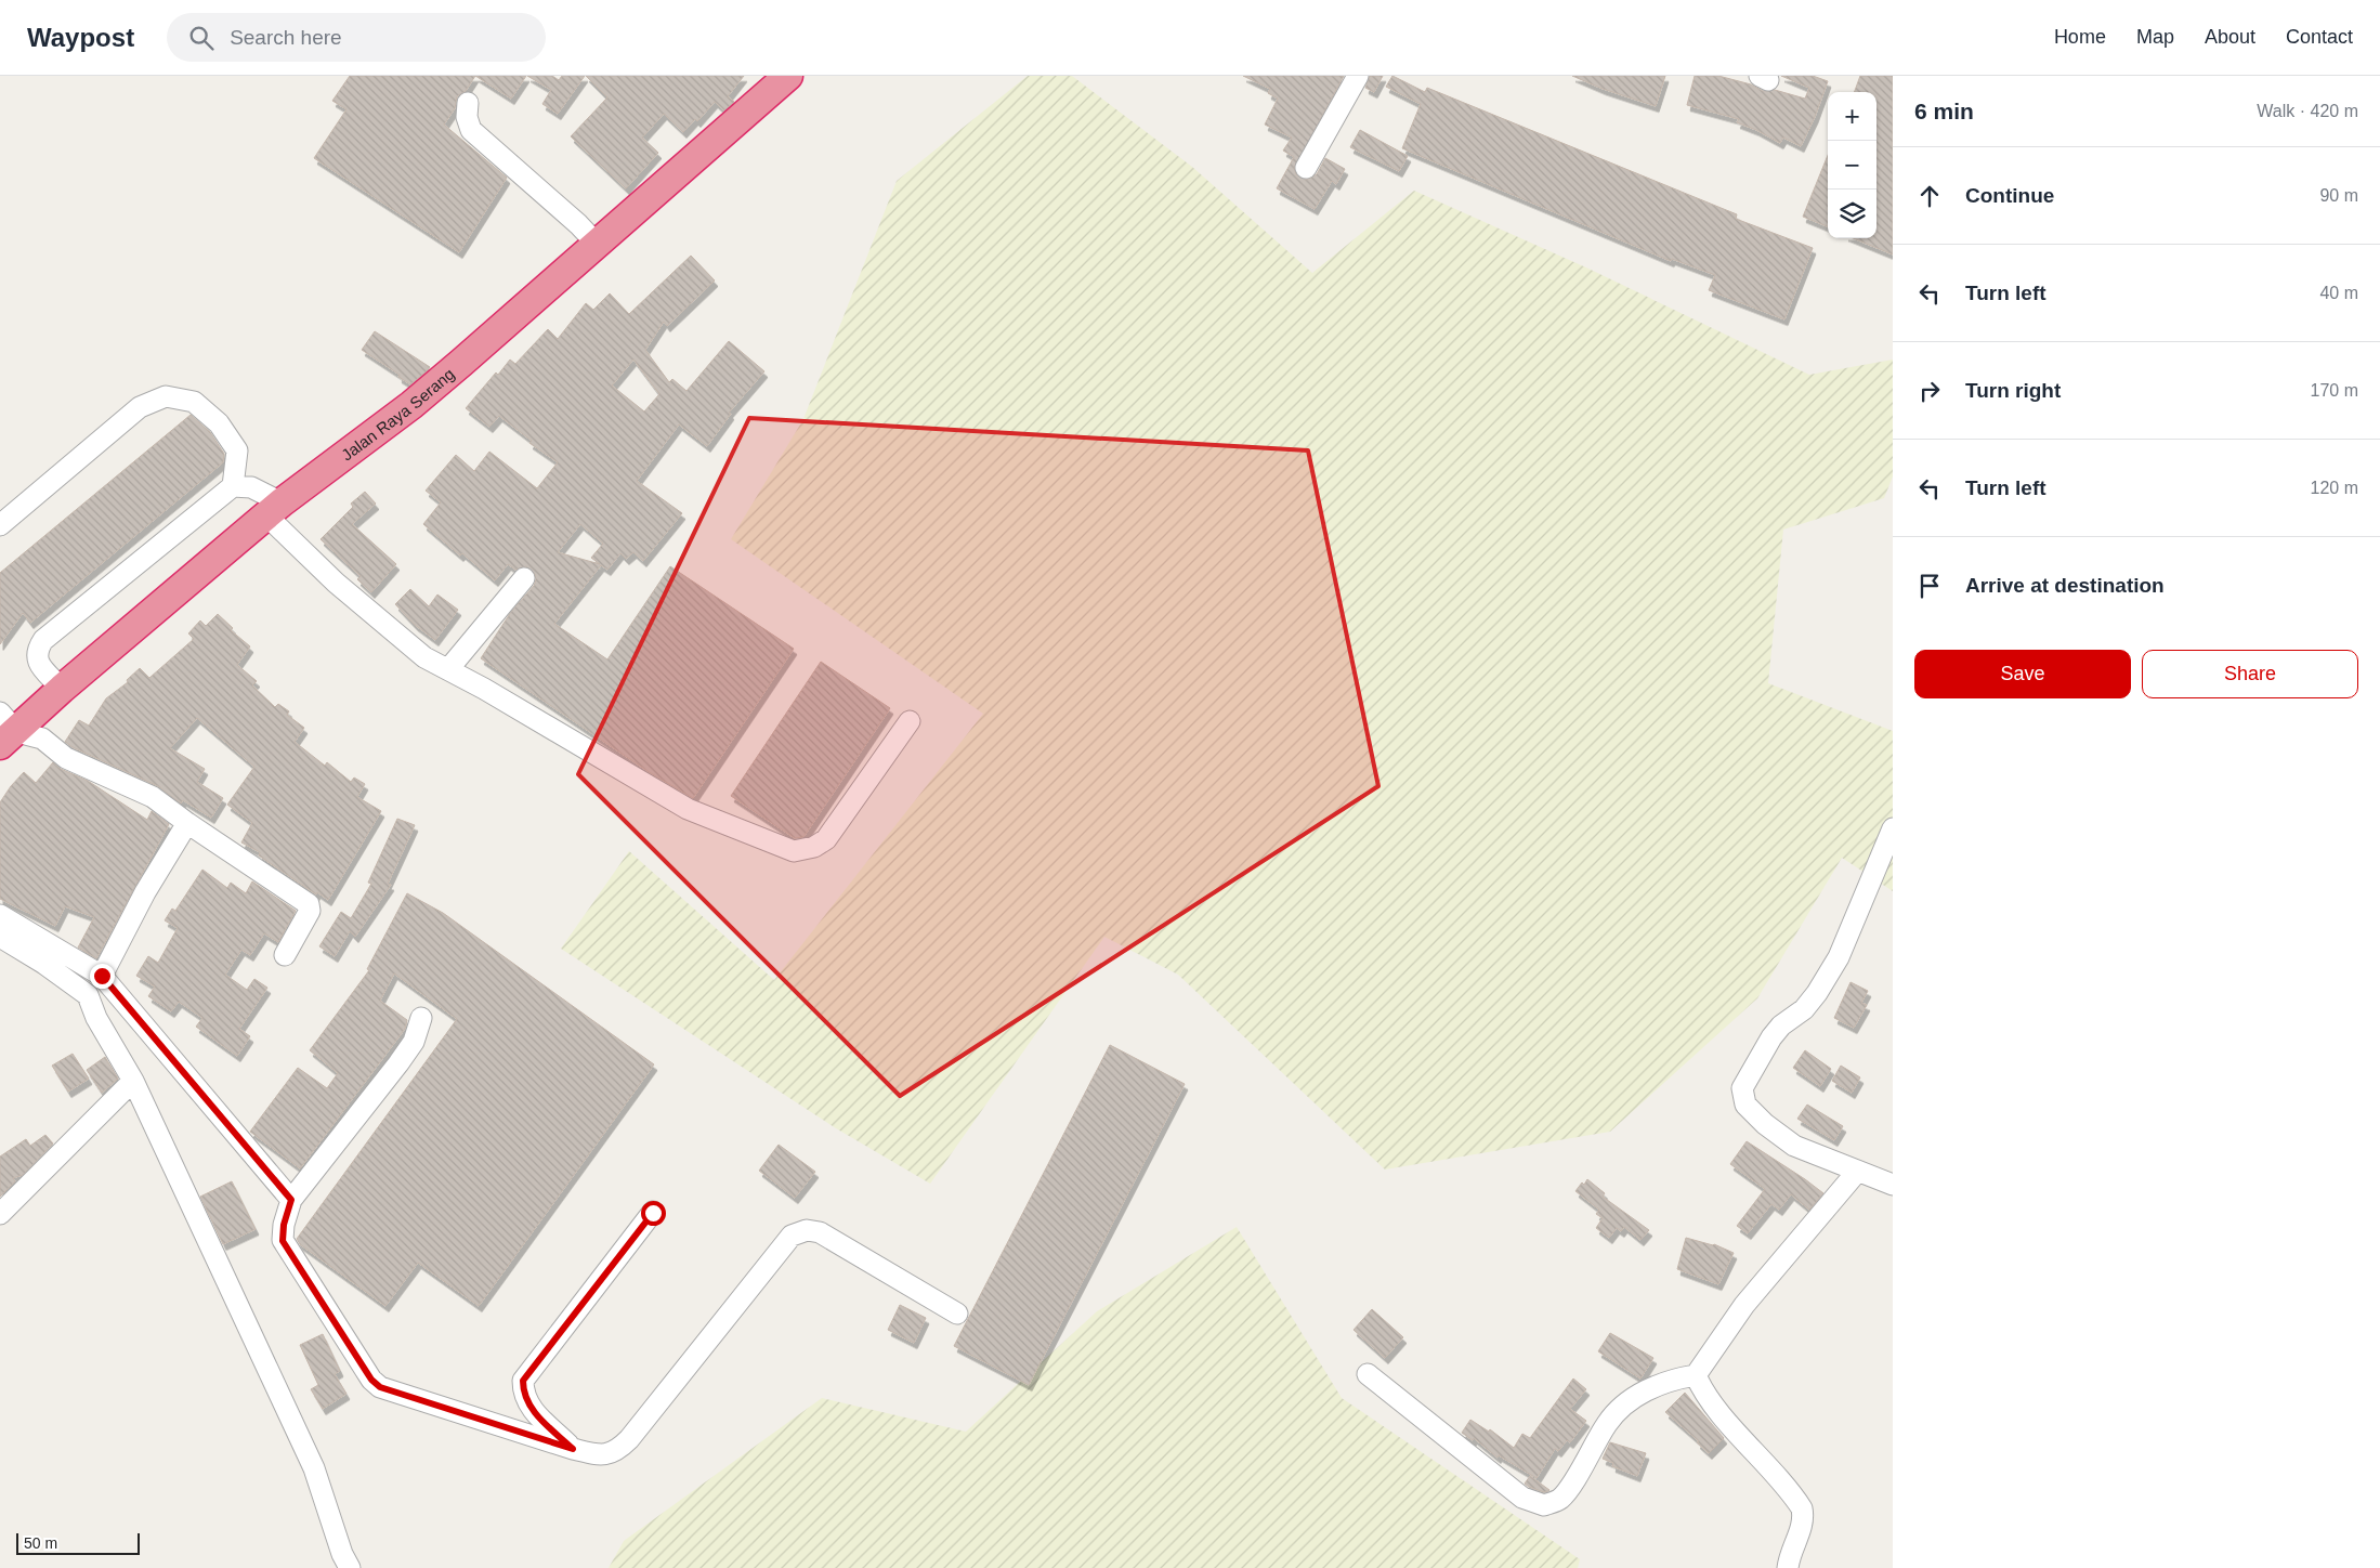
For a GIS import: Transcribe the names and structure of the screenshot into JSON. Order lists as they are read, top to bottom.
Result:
{
  "streets": {
    "highway": ["Jalan Raya Serang"]
  },
  "scale_bar": "50 m",
  "page": {
    "header": "Waypost",
    "search": "Search here",
    "nav": [
      "Home",
      "Map",
      "About",
      "Contact"
    ],
    "heading": ["6 min", "Walk · 420 m"],
    "map_buttons": ["+", "−"],
    "list": [
      ["Continue", "90 m"],
      ["Turn left", "40 m"],
      ["Turn right", "170 m"],
      ["Turn left", "120 m"],
      "Arrive at destination"
    ],
    "buttons": ["Save", "Share"],
    "scale": "50 m"
  }
}
